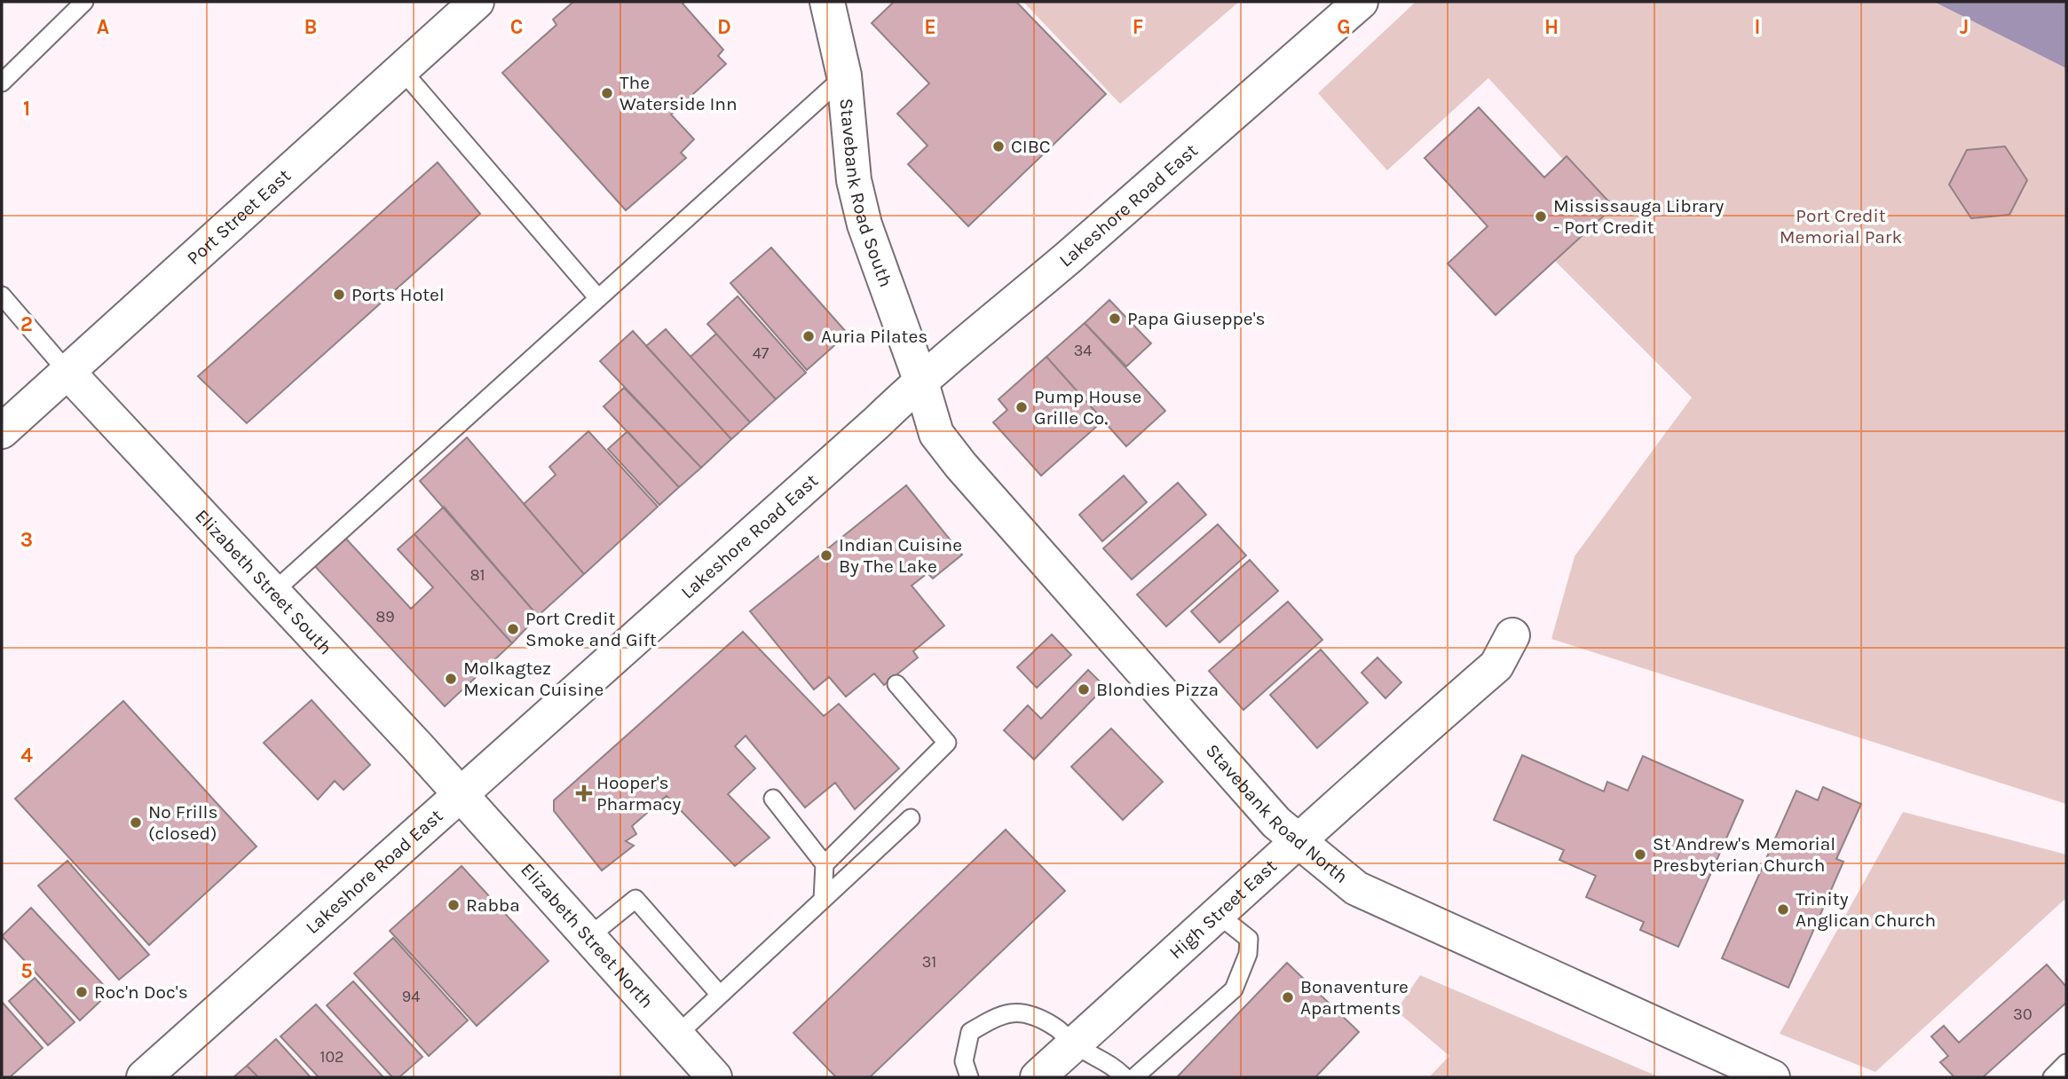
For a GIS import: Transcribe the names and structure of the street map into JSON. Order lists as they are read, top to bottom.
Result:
{
  "streets": {
    "street": [
      "Stavebank Road South",
      "Lakeshore Road East",
      "Port Street East",
      "Elizabeth Street South",
      "Stavebank Road North",
      "High Street East",
      "Elizabeth Street North"
    ]
  },
  "crossings": [
    ["Stavebank Road South", "Lakeshore Road East"],
    ["Stavebank Road South", "Stavebank Road North"],
    ["Lakeshore Road East", "Elizabeth Street South"],
    ["Lakeshore Road East", "Stavebank Road North"],
    ["Lakeshore Road East", "Elizabeth Street North"],
    ["Port Street East", "Elizabeth Street South"],
    ["Elizabeth Street South", "Elizabeth Street North"],
    ["Stavebank Road North", "High Street East"]
  ],
  "parks": ["Port Credit Memorial Park"],
  "places": {
    "other": [
      "The Waterside Inn",
      "CIBC",
      "Mississauga Library - Port Credit",
      "Ports Hotel",
      "Papa Giuseppe's",
      "Auria Pilates",
      "Pump House Grille Co.",
      "Indian Cuisine By The Lake",
      "Port Credit Smoke and Gift",
      "Molkagtez Mexican Cuisine",
      "Blondies Pizza",
      "No Frills (closed)",
      "St Andrew's Memorial Presbyterian Church",
      "Rabba",
      "Trinity Anglican Church",
      "Roc'n Doc's",
      "Bonaventure Apartments"
    ],
    "health": ["Hooper's Pharmacy"]
  },
  "house_numbers": [
    "34",
    "47",
    "81",
    "89",
    "31",
    "94",
    "30",
    "102"
  ],
  "grid": {
    "columns": [
      "A",
      "B",
      "C",
      "D",
      "E",
      "F",
      "G",
      "H",
      "I",
      "J"
    ],
    "rows": [
      "1",
      "2",
      "3",
      "4",
      "5"
    ]
  }
}
